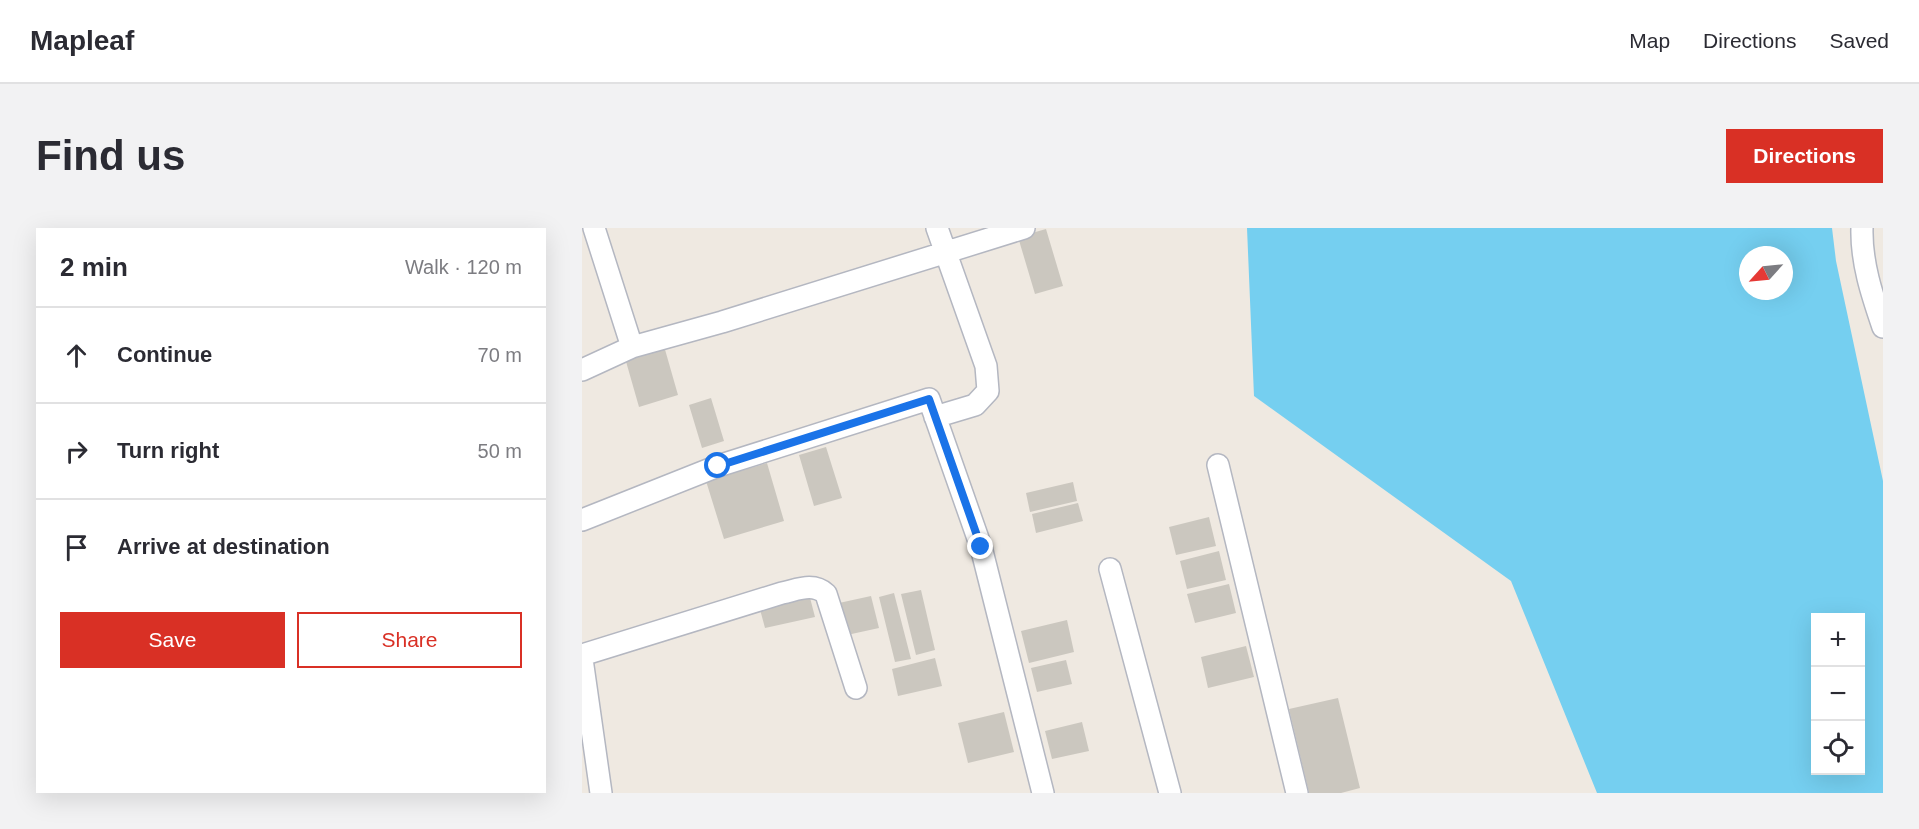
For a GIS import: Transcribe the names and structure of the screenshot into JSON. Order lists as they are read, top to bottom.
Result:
{
  "north": "bottom left",
  "page": {
    "header": "Mapleaf",
    "nav": ["Map", "Directions", "Saved"],
    "buttons": [
      "Directions",
      ["Save", "Share"]
    ],
    "title": "Find us",
    "heading": ["2 min", "Walk · 120 m"],
    "list": [
      ["Continue", "70 m"],
      ["Turn right", "50 m"],
      "Arrive at destination"
    ],
    "map_buttons": ["+", "−"]
  }
}
